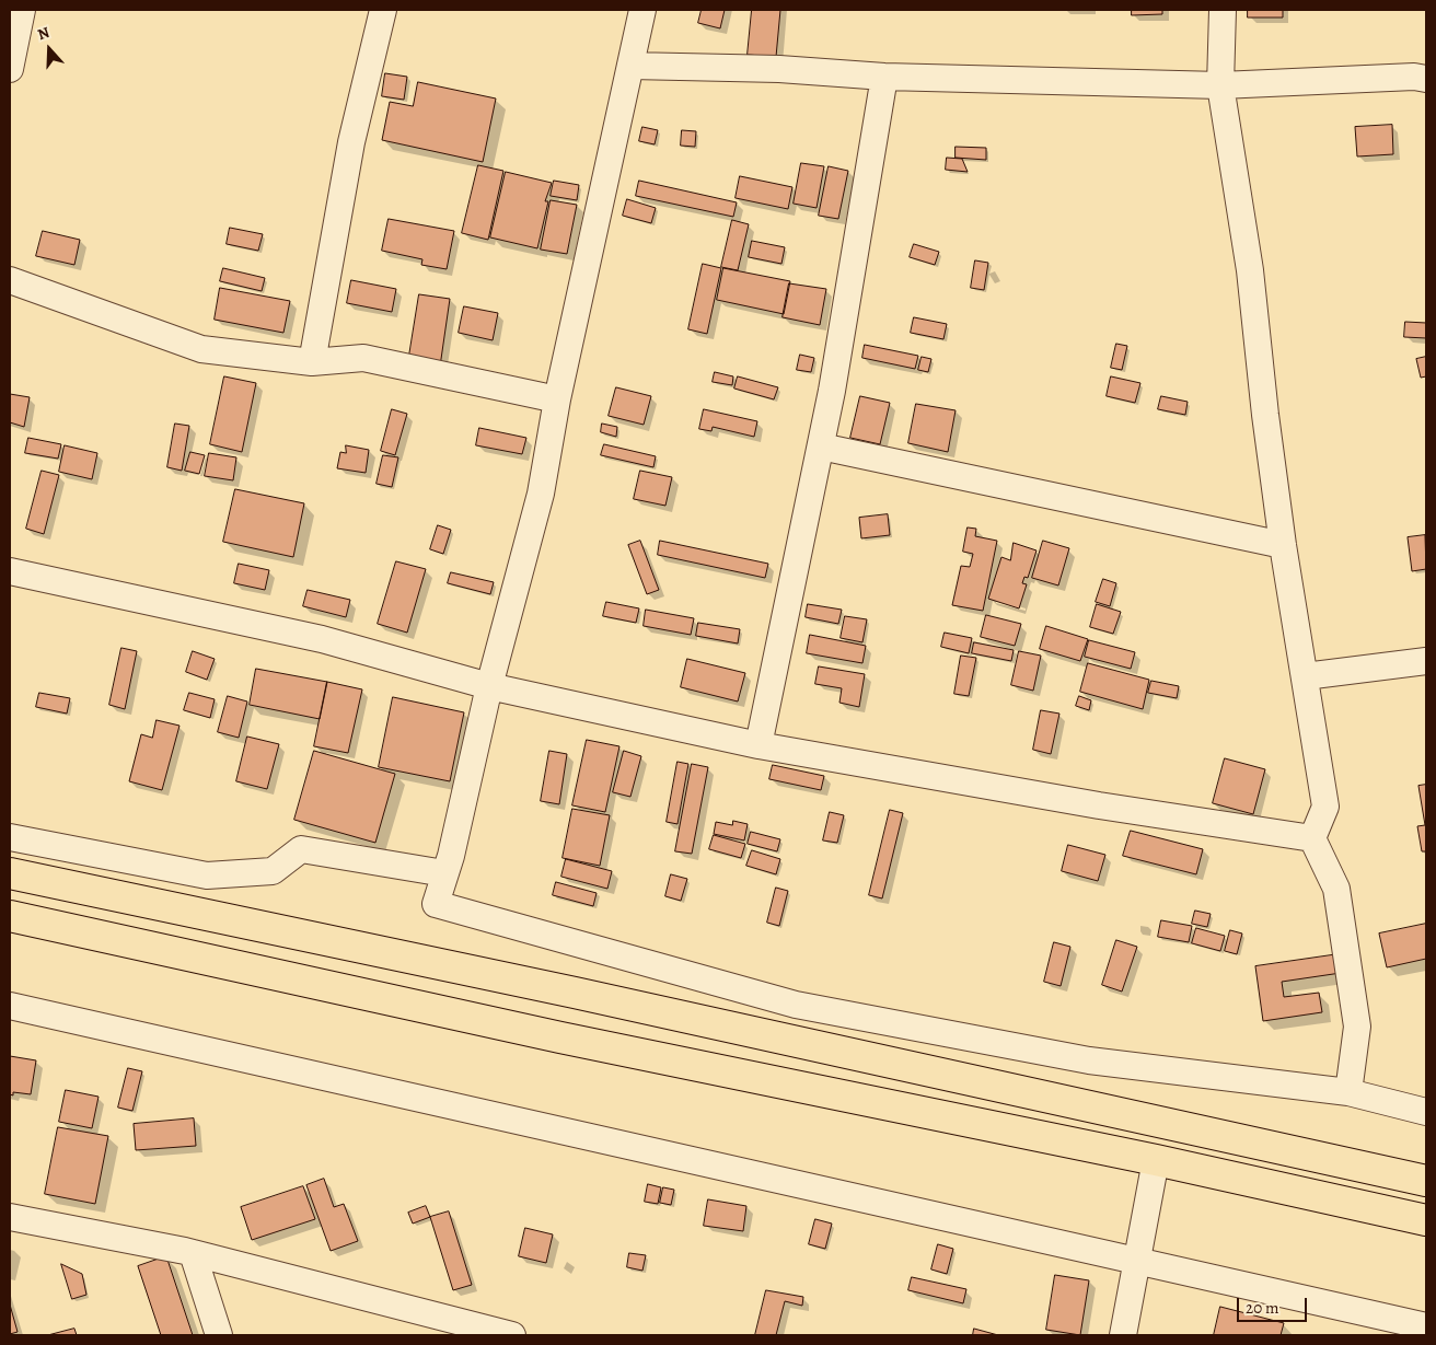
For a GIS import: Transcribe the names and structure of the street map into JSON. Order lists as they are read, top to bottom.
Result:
{
  "scale_bar": "20 m",
  "north": "top"
}
